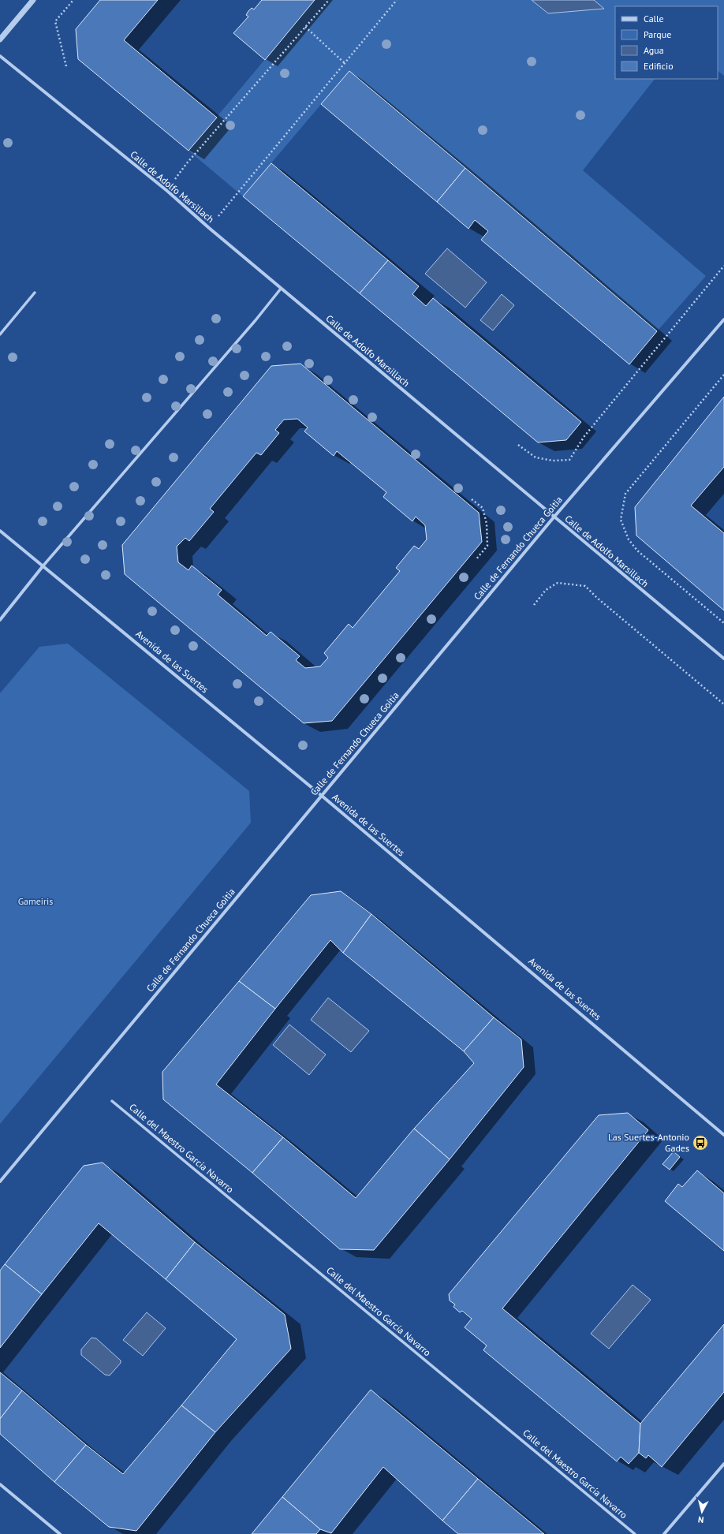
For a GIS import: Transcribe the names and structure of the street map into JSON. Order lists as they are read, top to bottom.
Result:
{
  "streets": {
    "street": [
      "Calle de Adolfo Marsillach",
      "Calle de Fernando Chueca Goitia",
      "Avenida de las Suertes",
      "Calle del Maestro García Navarro"
    ]
  },
  "crossings": [
    ["Calle de Adolfo Marsillach", "Calle de Fernando Chueca Goitia"],
    ["Calle de Fernando Chueca Goitia", "Avenida de las Suertes"]
  ],
  "parks": ["Gameiris"],
  "places": {
    "bus stop": ["Las Suertes-Antonio Gades"]
  },
  "legend": [
    "Calle",
    "Parque",
    "Agua",
    "Edificio"
  ],
  "north": "bottom"
}
